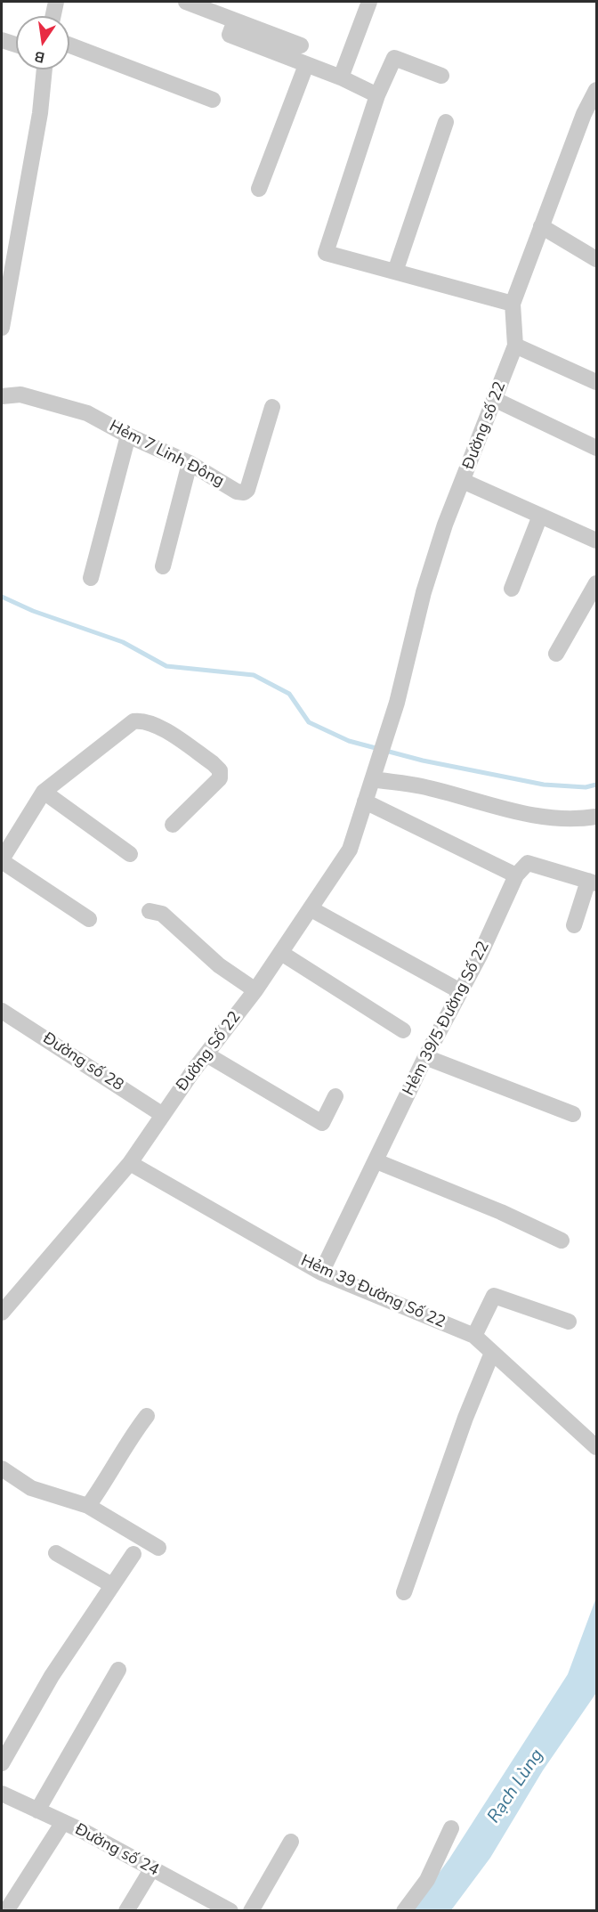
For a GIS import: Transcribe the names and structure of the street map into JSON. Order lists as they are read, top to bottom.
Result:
{
  "streets": {
    "street": [
      "Đường số 22",
      "Hẻm 7 Linh Đông",
      "Hẻm 39/5 Đường Số 22",
      "Đường Số 22",
      "Đường số 28",
      "Hẻm 39 Đường Số 22",
      "Đường số 24"
    ]
  },
  "crossings": [
    ["Đường số 22", "Đường Số 22"],
    ["Hẻm 39/5 Đường Số 22", "Hẻm 39 Đường Số 22"],
    ["Đường Số 22", "Đường số 28"],
    ["Đường Số 22", "Hẻm 39 Đường Số 22"]
  ],
  "water": ["Rạch Lùng"],
  "north": "bottom"
}
